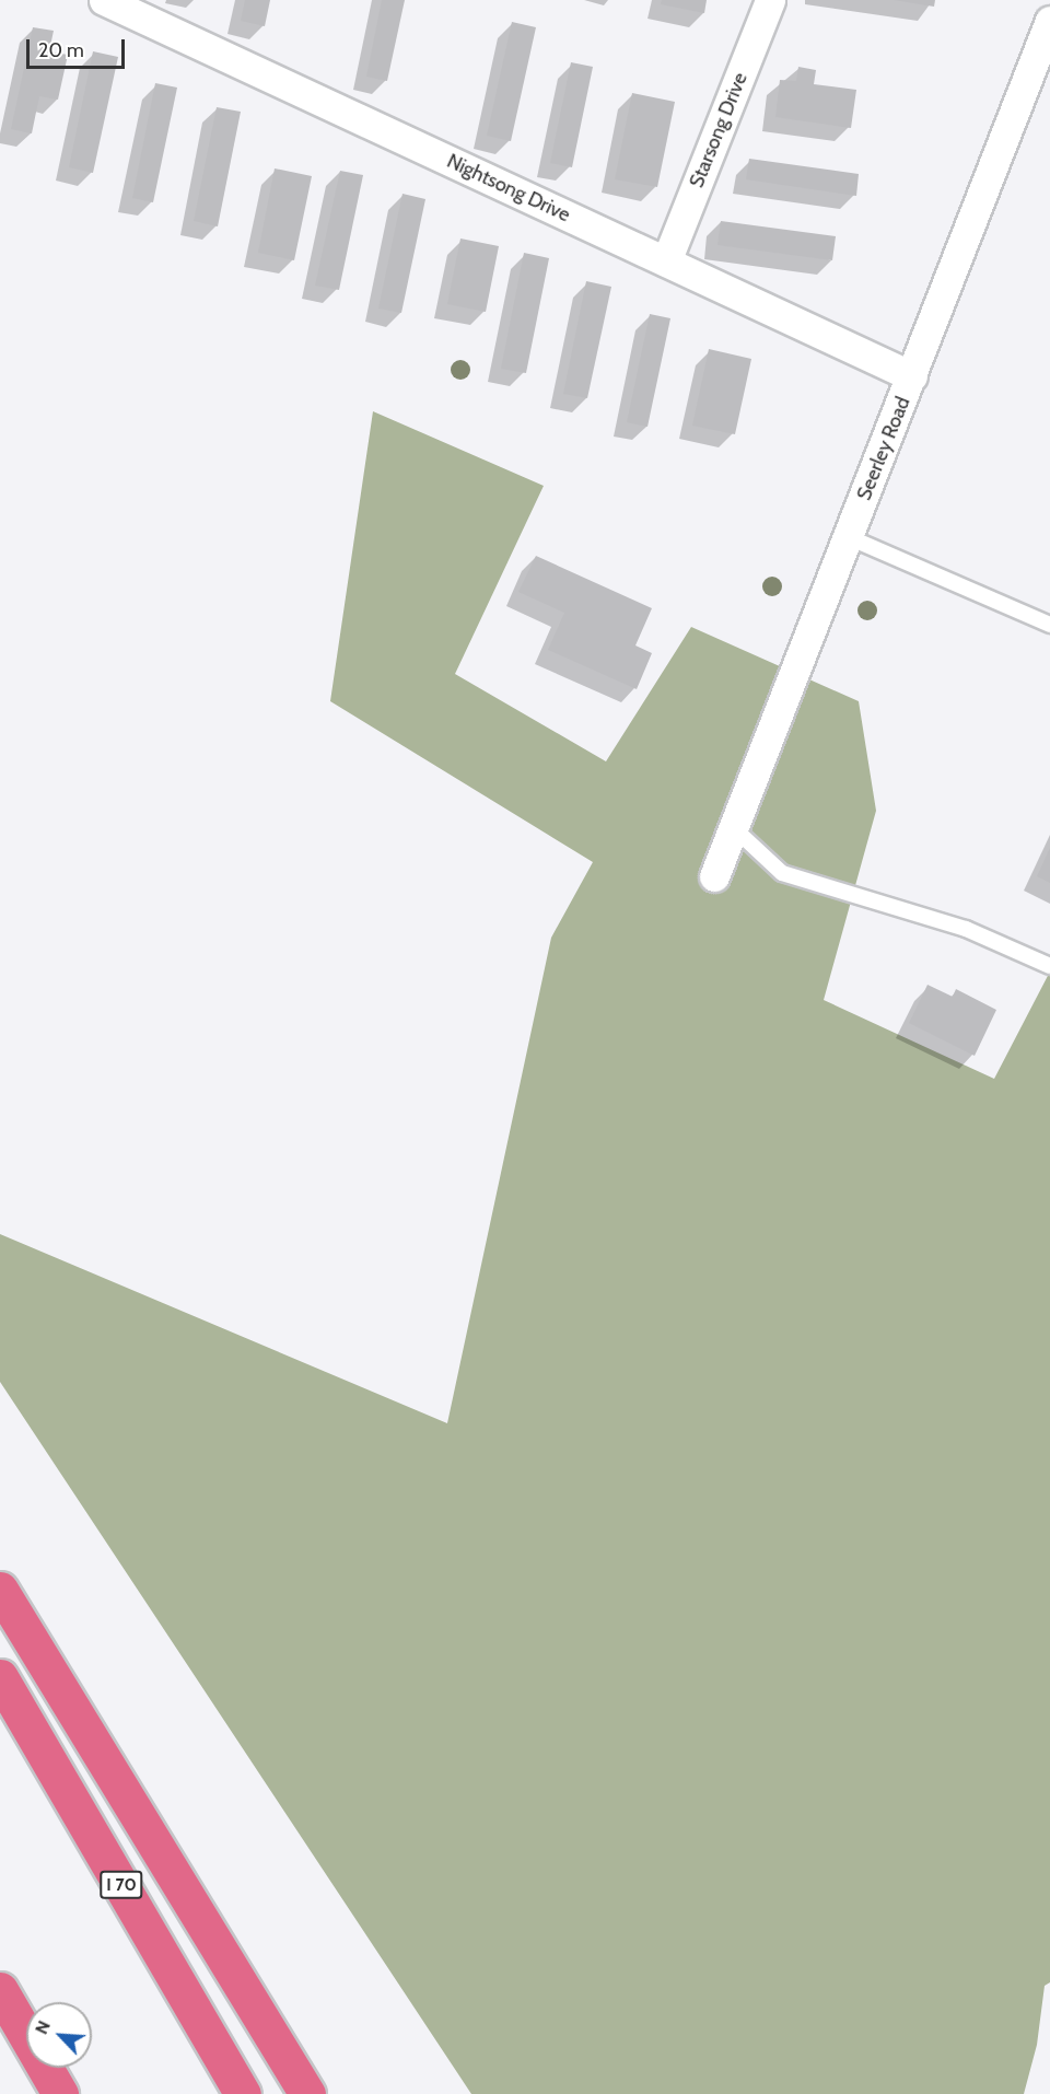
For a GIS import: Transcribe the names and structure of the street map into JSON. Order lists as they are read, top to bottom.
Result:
{
  "streets": {
    "highway": ["I 70"],
    "street": ["Starsong Drive", "Nightsong Drive", "Seerley Road"]
  },
  "crossings": [
    ["Starsong Drive", "Nightsong Drive"],
    ["Nightsong Drive", "Seerley Road"]
  ],
  "scale_bar": "20 m",
  "north": "top left"
}
